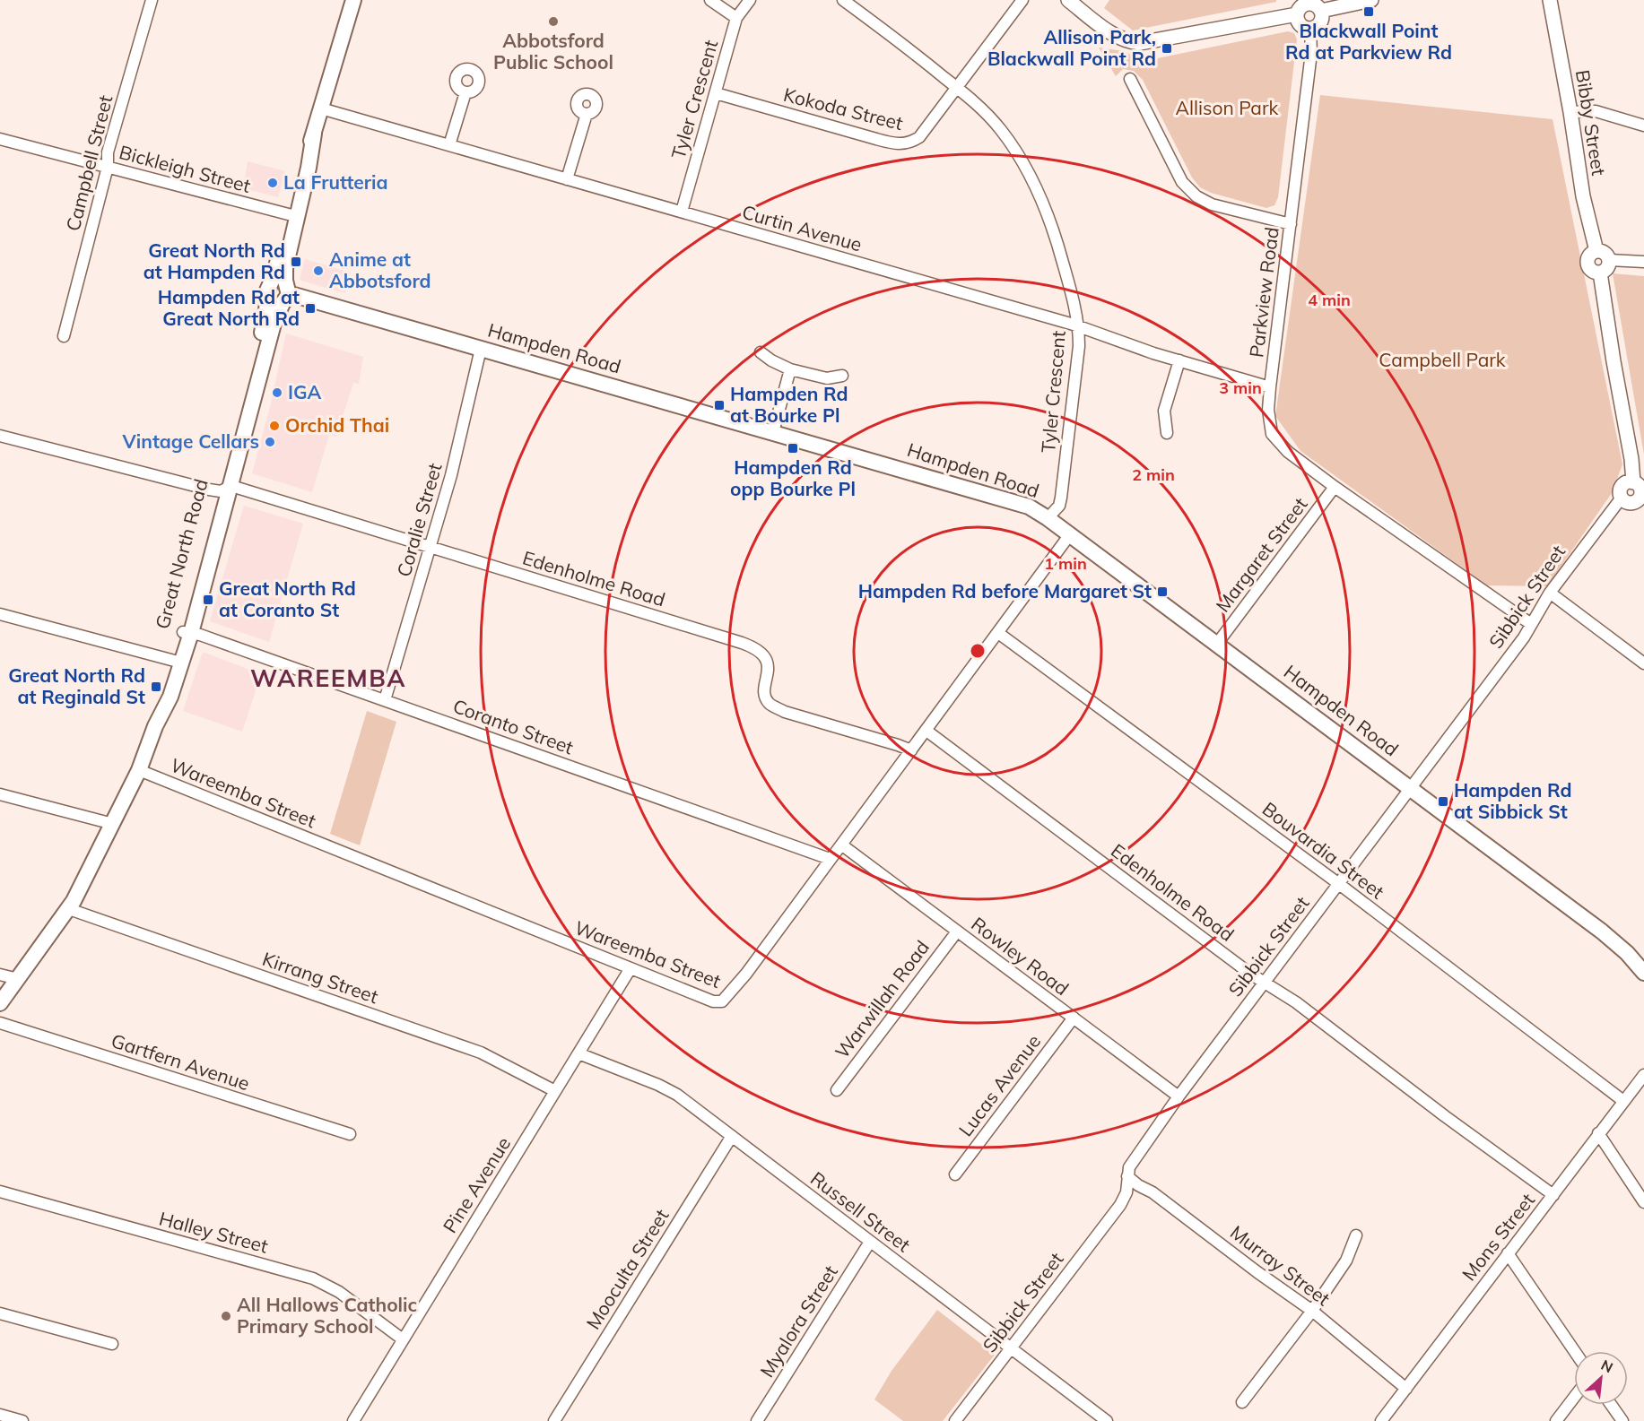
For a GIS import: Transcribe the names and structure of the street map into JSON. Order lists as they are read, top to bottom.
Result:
{
  "streets": {
    "main road": ["Hampden Road", "Great North Road"],
    "street": [
      "Tyler Crescent",
      "Kokoda Street",
      "Bibby Street",
      "Campbell Street",
      "Bickleigh Street",
      "Curtin Avenue",
      "Parkview Road",
      "Coralie Street",
      "Margaret Street",
      "Edenholme Road",
      "Sibbick Street",
      "Coranto Street",
      "Wareemba Street",
      "Bouvardia Street",
      "Rowley Road",
      "Kirrang Street",
      "Warwillah Road",
      "Gartfern Avenue",
      "Lucas Avenue",
      "Pine Avenue",
      "Russell Street",
      "Halley Street",
      "Mons Street",
      "Murray Street",
      "Mooculta Street",
      "Myalora Street"
    ]
  },
  "crossings": [
    ["Tyler Crescent", "Kokoda Street"],
    ["Tyler Crescent", "Curtin Avenue"],
    ["Tyler Crescent", "Hampden Road"],
    ["Campbell Street", "Bickleigh Street"],
    ["Bickleigh Street", "Great North Road"],
    ["Curtin Avenue", "Parkview Road"],
    ["Curtin Avenue", "Great North Road"],
    ["Parkview Road", "Margaret Street"],
    ["Parkview Road", "Sibbick Street"],
    ["Hampden Road", "Coralie Street"],
    ["Hampden Road", "Great North Road"],
    ["Hampden Road", "Margaret Street"],
    ["Hampden Road", "Sibbick Street"],
    ["Hampden Road", "Wareemba Street"],
    ["Coralie Street", "Edenholme Road"],
    ["Coralie Street", "Coranto Street"],
    ["Great North Road", "Edenholme Road"],
    ["Great North Road", "Coranto Street"],
    ["Great North Road", "Wareemba Street"],
    ["Great North Road", "Kirrang Street"],
    ["Edenholme Road", "Sibbick Street"],
    ["Edenholme Road", "Wareemba Street"],
    ["Edenholme Road", "Mons Street"],
    ["Sibbick Street", "Bouvardia Street"],
    ["Sibbick Street", "Rowley Road"],
    ["Sibbick Street", "Russell Street"],
    ["Sibbick Street", "Murray Street"],
    ["Coranto Street", "Wareemba Street"],
    ["Wareemba Street", "Bouvardia Street"],
    ["Wareemba Street", "Rowley Road"],
    ["Wareemba Street", "Pine Avenue"],
    ["Bouvardia Street", "Mons Street"],
    ["Rowley Road", "Warwillah Road"],
    ["Rowley Road", "Lucas Avenue"],
    ["Kirrang Street", "Pine Avenue"],
    ["Pine Avenue", "Russell Street"],
    ["Pine Avenue", "Halley Street"],
    ["Russell Street", "Mooculta Street"],
    ["Russell Street", "Myalora Street"],
    ["Mons Street", "Murray Street"]
  ],
  "districts": ["WAREEMBA"],
  "parks": ["Allison Park", "Campbell Park"],
  "places": {
    "transit": [
      "Blackwall Point Rd at Parkview Rd",
      "Allison Park, Blackwall Point Rd",
      "Great North Rd at Hampden Rd",
      "Hampden Rd at Great North Rd",
      "Hampden Rd at Bourke Pl",
      "Hampden Rd opp Bourke Pl",
      "Hampden Rd before Margaret St",
      "Great North Rd at Coranto St",
      "Great North Rd at Reginald St",
      "Hampden Rd at Sibbick St"
    ],
    "other": [
      "Abbotsford Public School",
      "La Frutteria",
      "Anime at Abbotsford",
      "IGA",
      "Orchid Thai",
      "Vintage Cellars",
      "All Hallows Catholic Primary School"
    ]
  },
  "north": "top right",
  "rings": [
    "4 min",
    "3 min",
    "2 min",
    "1 min"
  ]
}
